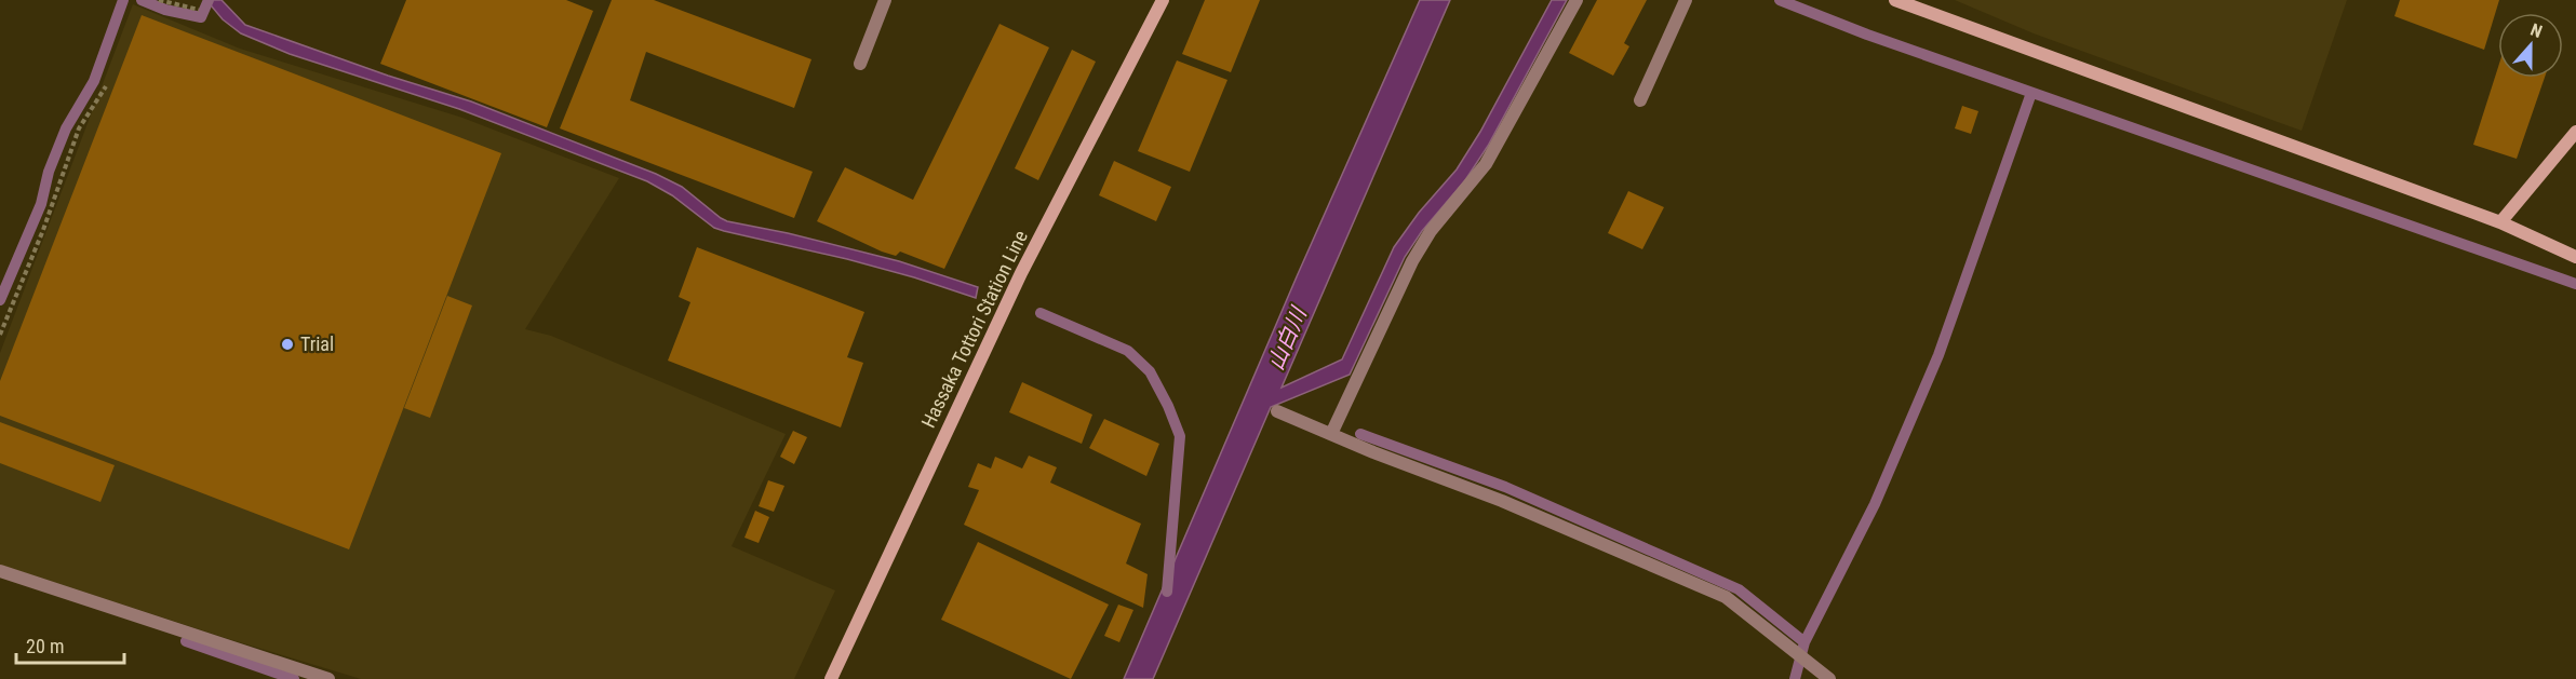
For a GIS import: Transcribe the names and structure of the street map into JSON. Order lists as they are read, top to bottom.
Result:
{
  "streets": {
    "street": ["Hassaka Tottori Station Line"]
  },
  "water": ["山白川"],
  "places": ["Trial"],
  "scale_bar": "20 m",
  "north": "top"
}
